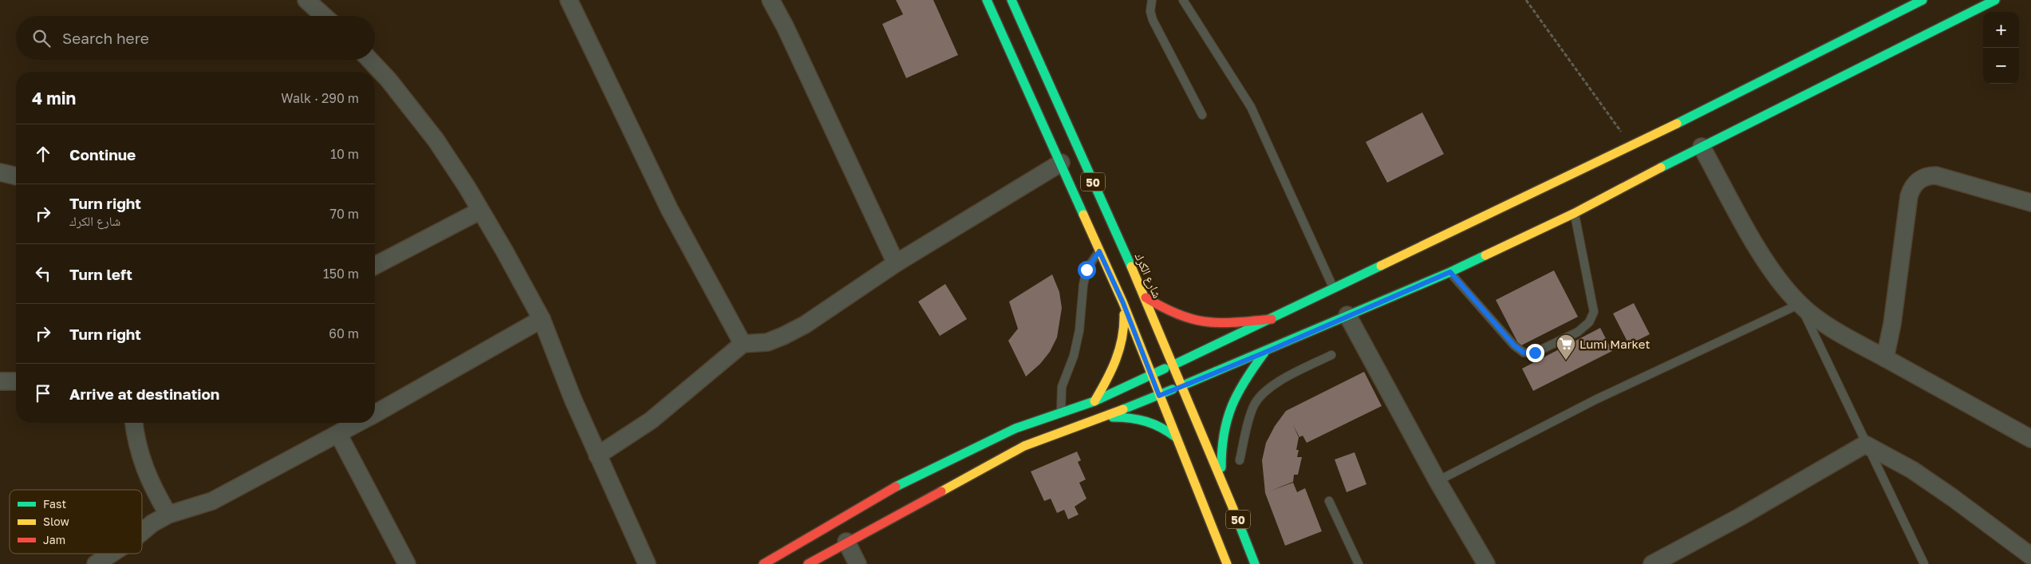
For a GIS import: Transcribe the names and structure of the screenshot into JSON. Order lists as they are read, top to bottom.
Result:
{
  "streets": {
    "main road": ["50", "شارع الكرك"]
  },
  "places": {
    "supermarket": ["Lumi Market"]
  },
  "legend": ["Fast", "Slow", "Jam"],
  "page": {
    "map_buttons": ["+", "−"],
    "search": "Search here",
    "heading": ["4 min", "Walk · 290 m"],
    "list": [
      ["Continue", "10 m"],
      ["Turn right", "شارع الكرك", "70 m"],
      ["Turn left", "150 m"],
      ["Turn right", "60 m"],
      "Arrive at destination"
    ]
  }
}
